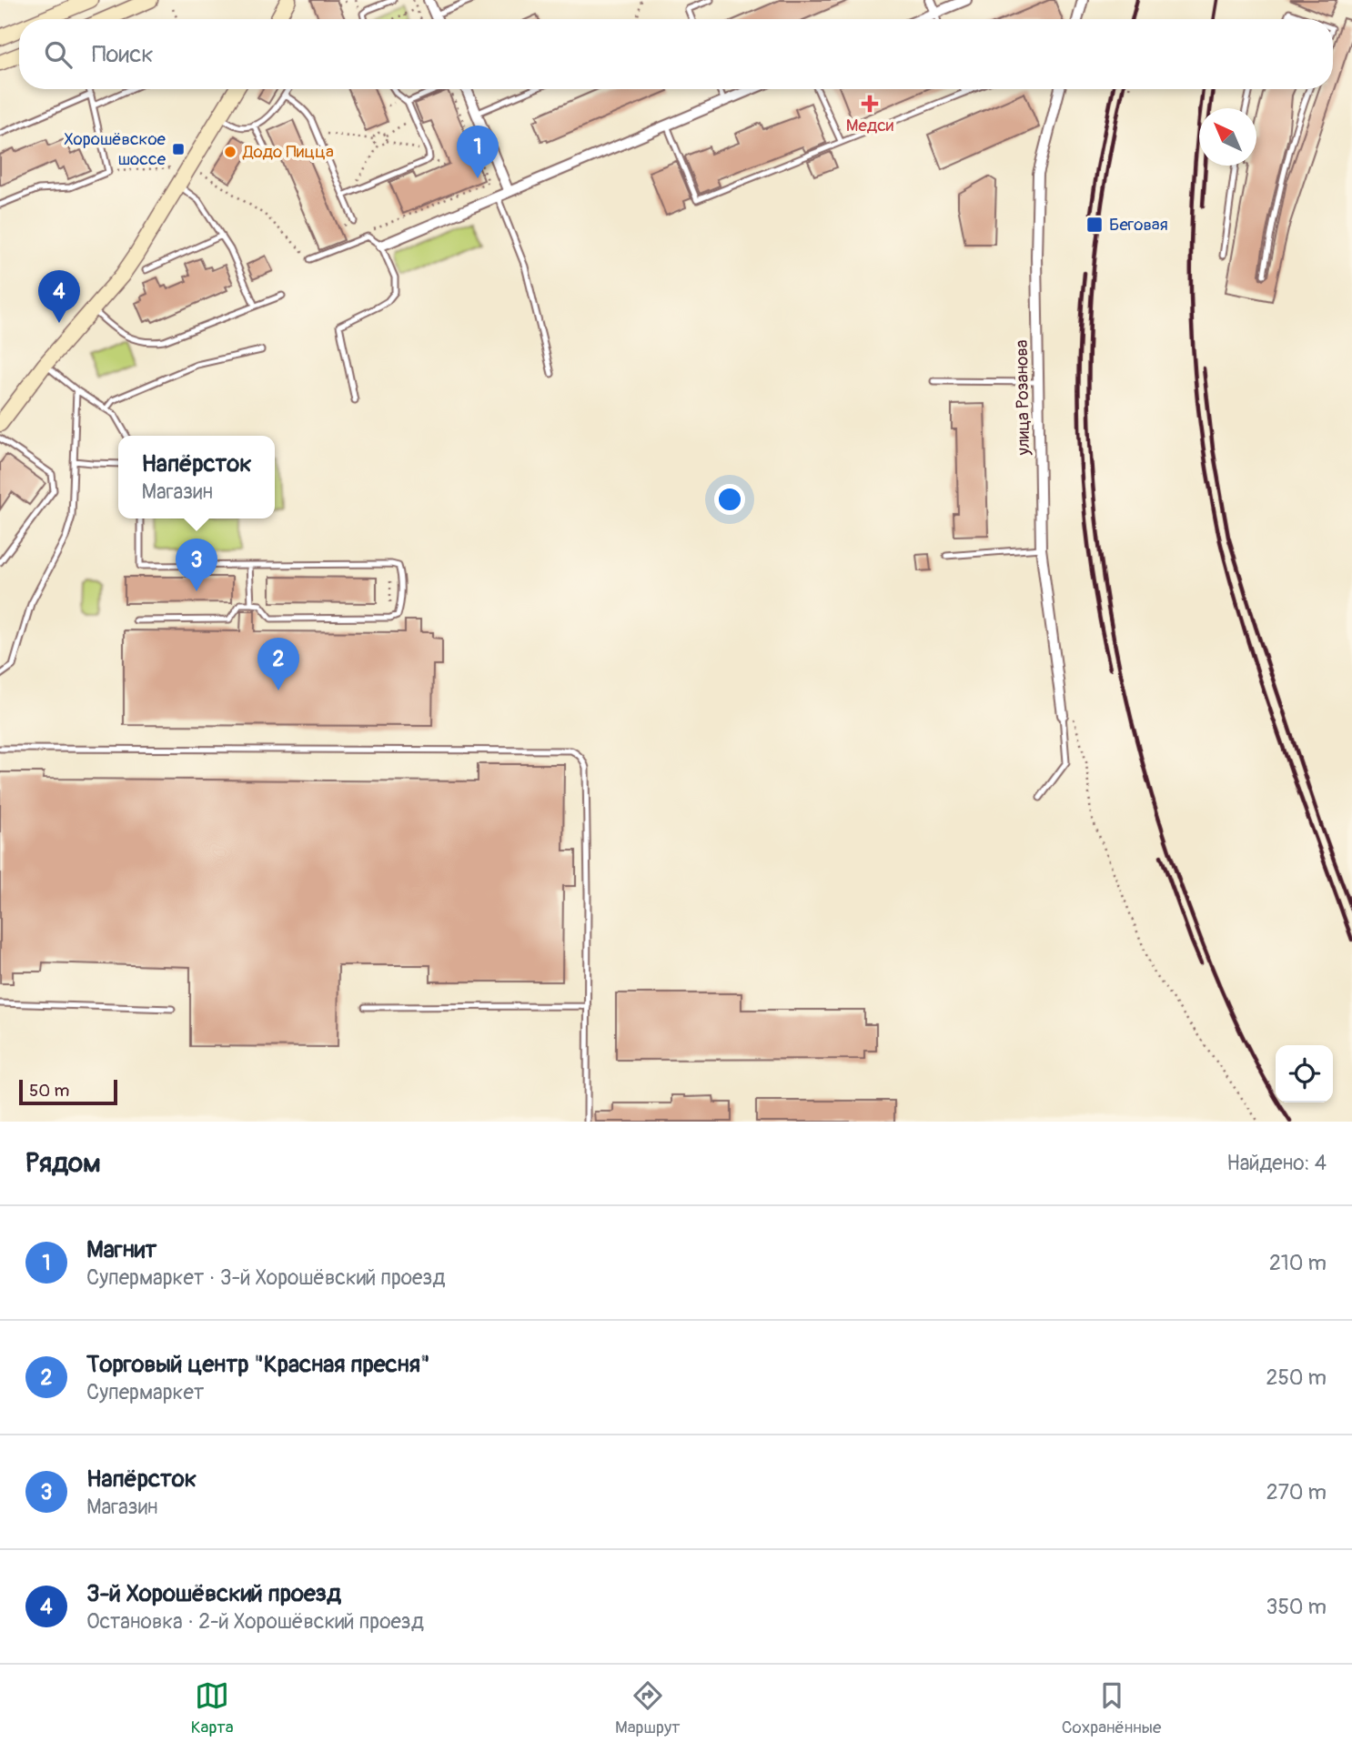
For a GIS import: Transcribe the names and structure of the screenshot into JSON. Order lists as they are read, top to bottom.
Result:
{
  "streets": {
    "street": ["улица Розанова"]
  },
  "places": {
    "health": ["Медси"],
    "transit": ["Хорошёвское шоссе", "Беговая"],
    "other": ["Додо Пицца"]
  },
  "scale_bar": "50 m",
  "north": "top left",
  "page": {
    "search": "Поиск",
    "pins": [
      "1",
      "4",
      "3",
      "2"
    ],
    "popup": ["Напёрсток", "Магазин"],
    "scale": "50 m",
    "heading": ["Рядом", "Найдено: 4"],
    "list": [
      {
        "mark": "1",
        "name": "Магнит",
        "note": "Супермаркет · 3-й Хорошёвский проезд",
        "value": "210 m"
      },
      {
        "mark": "2",
        "name": "Торговый центр \"Красная пресня\"",
        "note": "Супермаркет",
        "value": "250 m"
      },
      {
        "mark": "3",
        "name": "Напёрсток",
        "note": "Магазин",
        "value": "270 m"
      },
      {
        "mark": "4",
        "name": "3-й Хорошёвский проезд",
        "note": "Остановка · 2-й Хорошёвский проезд",
        "value": "350 m"
      }
    ],
    "nav": ["Карта", "Маршрут", "Сохранённые"]
  }
}
